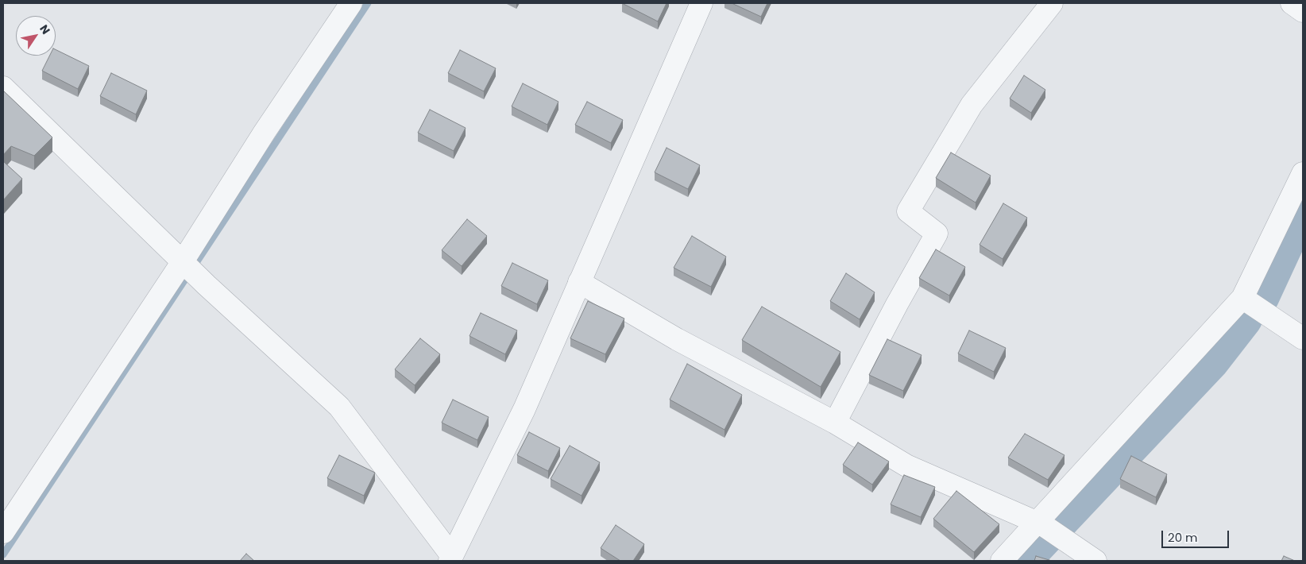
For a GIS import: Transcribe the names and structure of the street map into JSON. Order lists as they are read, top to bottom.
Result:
{
  "scale_bar": "20 m",
  "north": "top right"
}
